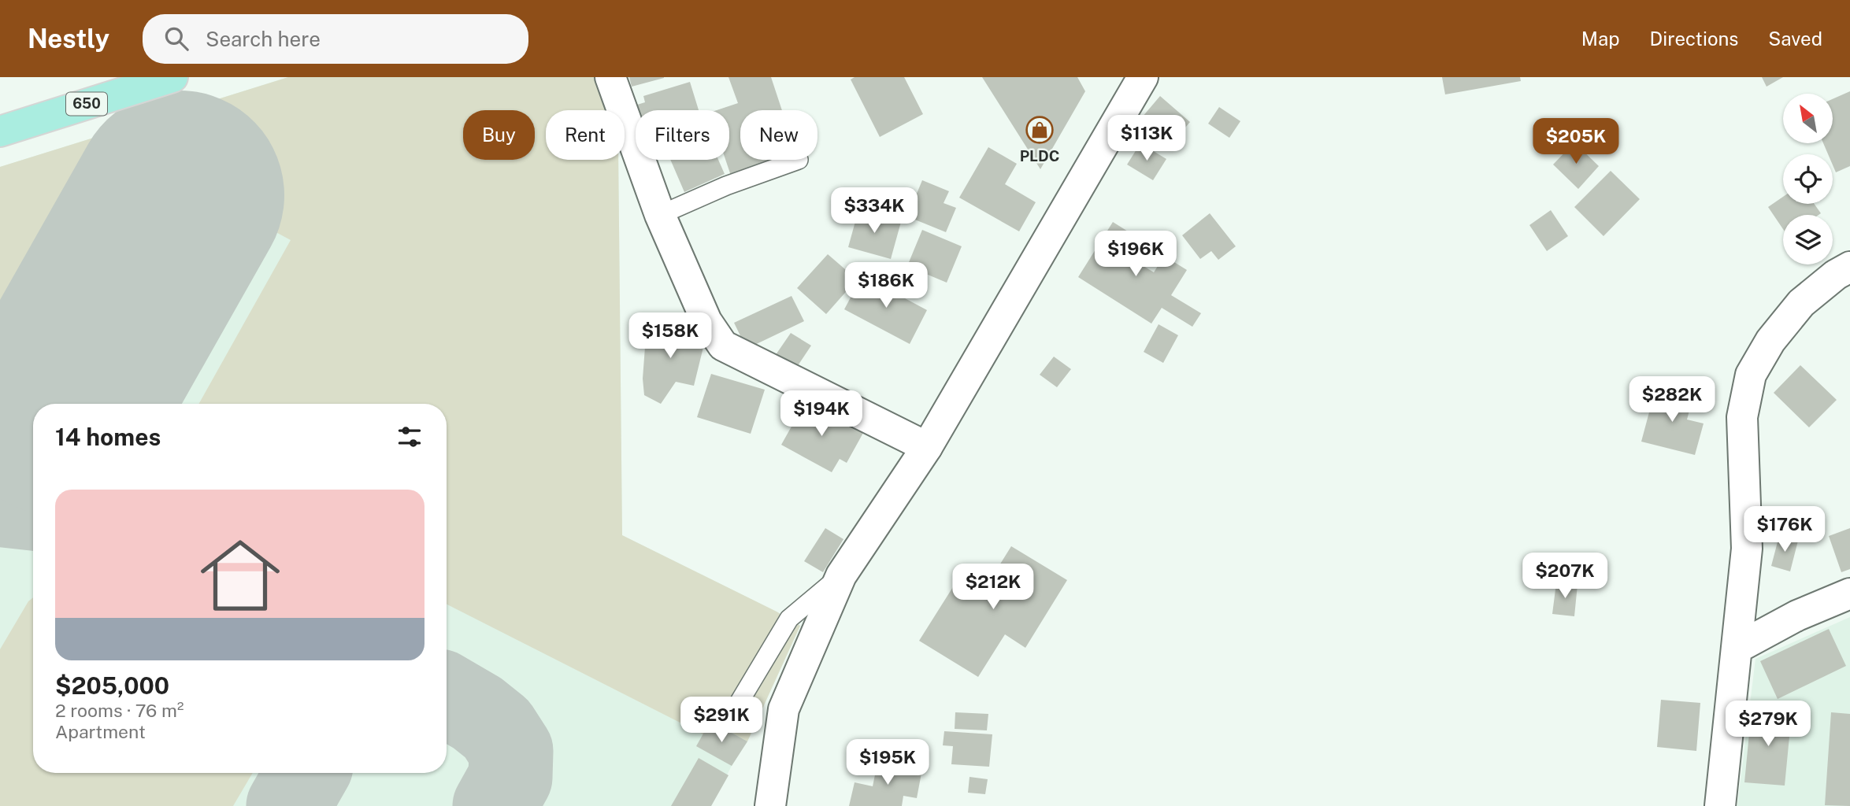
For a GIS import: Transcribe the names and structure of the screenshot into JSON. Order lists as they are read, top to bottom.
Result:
{
  "streets": {
    "main road": ["650"]
  },
  "places": {
    "shop": ["PLDC"]
  },
  "north": "top left",
  "page": {
    "header": "Nestly",
    "search": "Search here",
    "nav": ["Map", "Directions", "Saved"],
    "chip": [
      "Buy",
      "Rent",
      "Filters",
      "New"
    ],
    "price": [
      "$113K",
      "$205K",
      "$334K",
      "$196K",
      "$186K",
      "$158K",
      "$282K",
      "$194K",
      "$176K",
      "$207K",
      "$212K",
      "$291K",
      "$279K",
      "$195K"
    ],
    "heading": "14 homes",
    "list": [
      {
        "name": "$205,000",
        "note": "2 rooms · 76 m² · Apartment"
      }
    ]
  }
}
